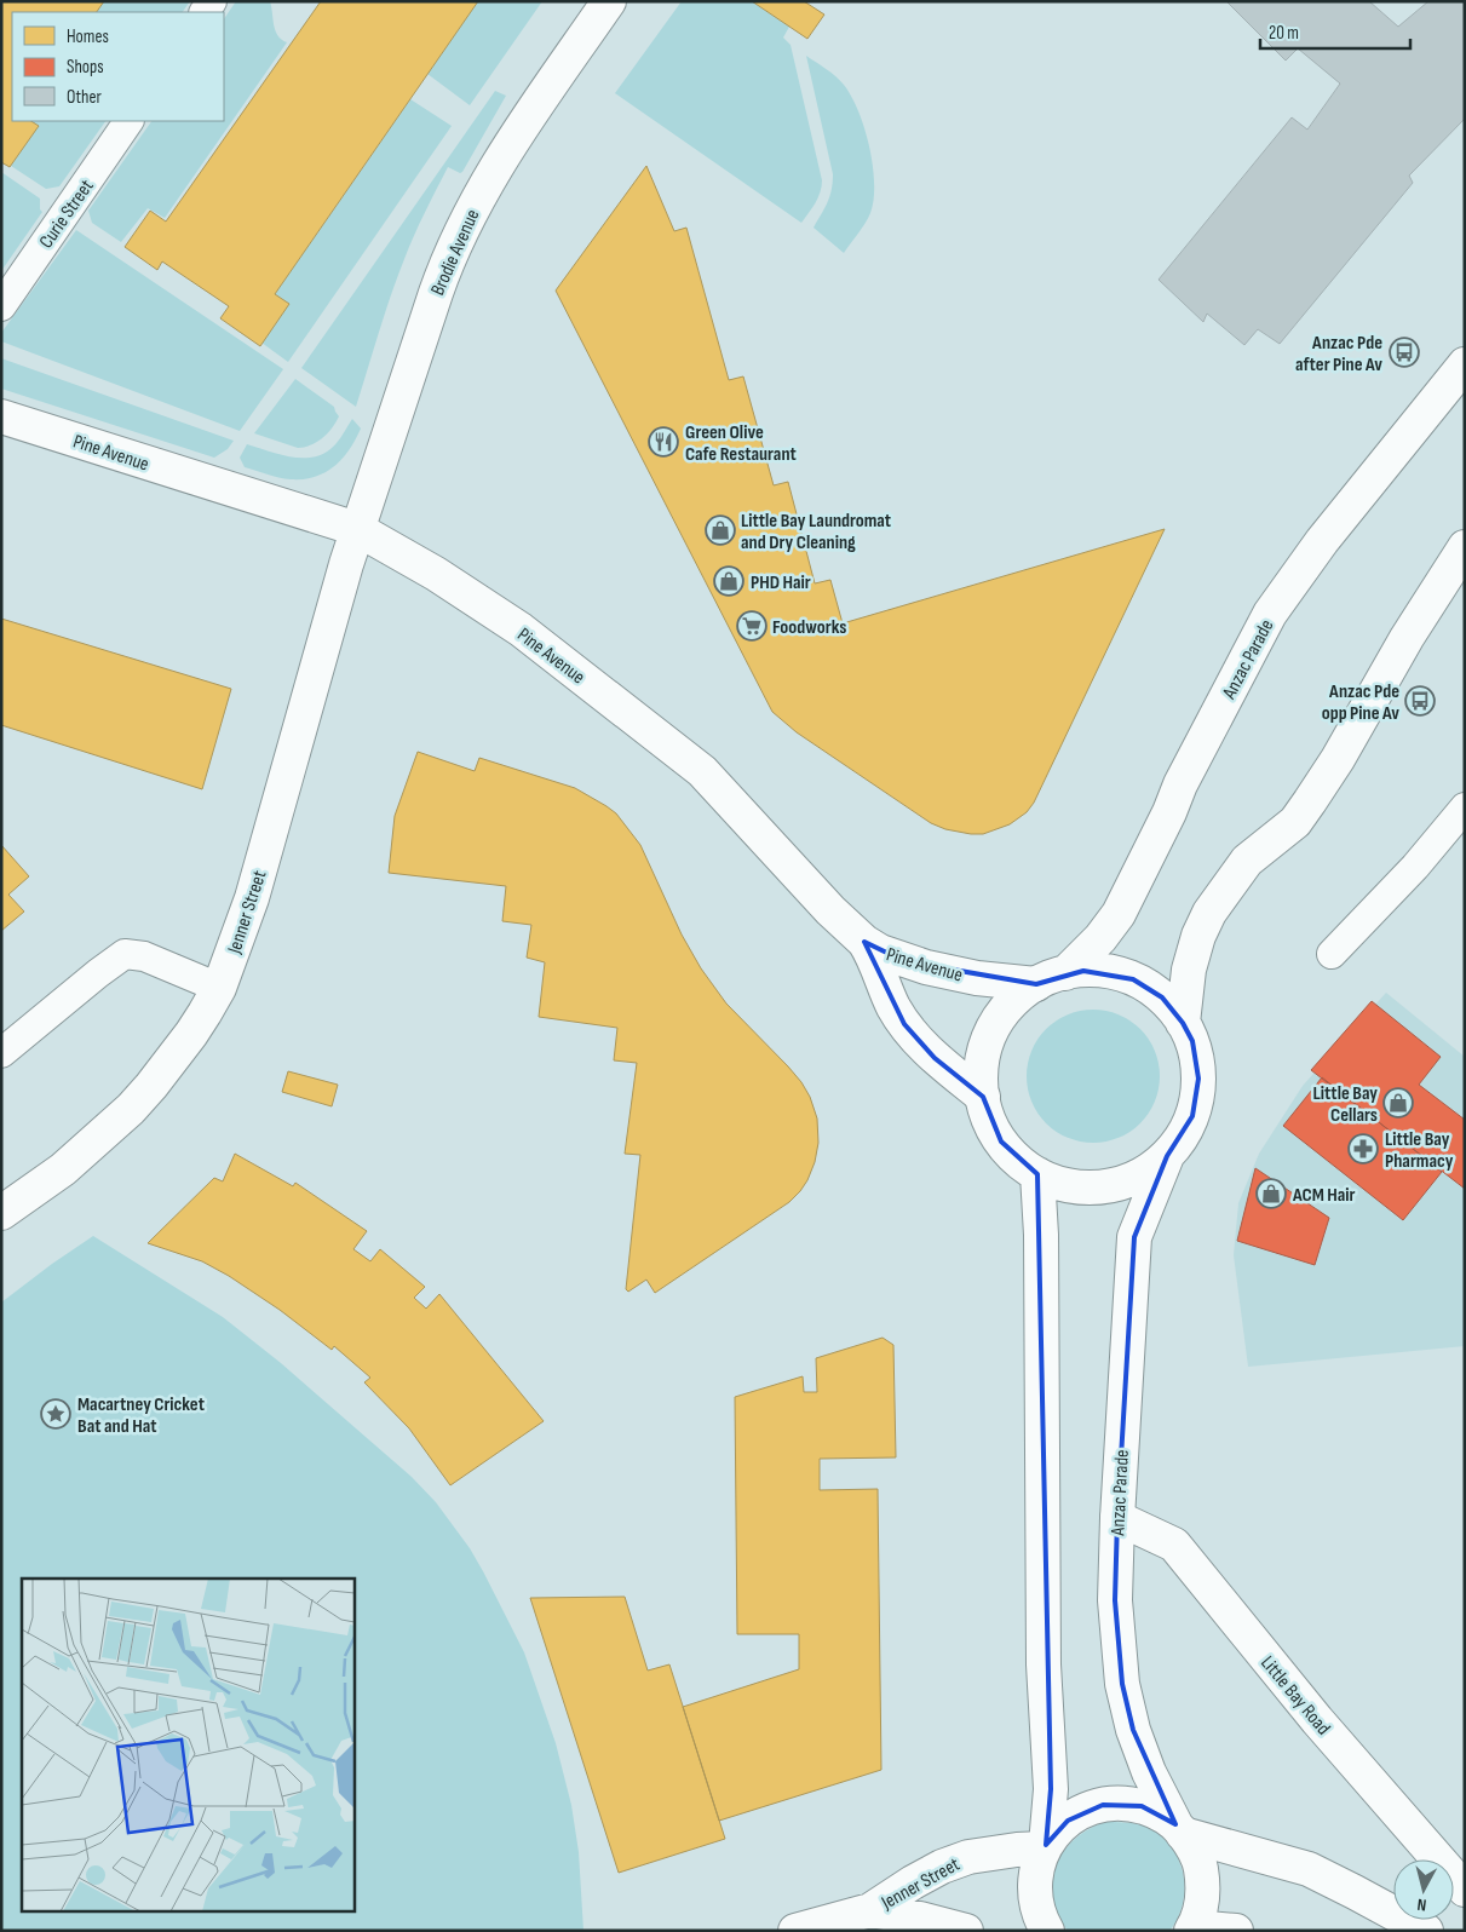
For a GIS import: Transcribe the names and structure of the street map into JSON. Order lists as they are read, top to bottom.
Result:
{
  "streets": {
    "street": [
      "Brodie Avenue",
      "Pine Avenue",
      "Anzac Parade",
      "Jenner Street",
      "Little Bay Road"
    ],
    "lane": ["Curie Street"]
  },
  "crossings": [
    ["Brodie Avenue", "Pine Avenue"],
    ["Brodie Avenue", "Jenner Street"],
    ["Pine Avenue", "Anzac Parade"],
    ["Pine Avenue", "Jenner Street"],
    ["Anzac Parade", "Little Bay Road"]
  ],
  "places": {
    "bus stop": ["Anzac Pde after Pine Av", "Anzac Pde opp Pine Av"],
    "restaurant": ["Green Olive Cafe Restaurant"],
    "shop": [
      "Little Bay Laundromat and Dry Cleaning",
      "PHD Hair",
      "Little Bay Cellars",
      "ACM Hair"
    ],
    "supermarket": ["Foodworks"],
    "pharmacy": ["Little Bay Pharmacy"],
    "place": ["Macartney Cricket Bat and Hat"]
  },
  "legend": ["Homes", "Shops", "Other"],
  "scale_bar": "20 m",
  "north": "bottom"
}
